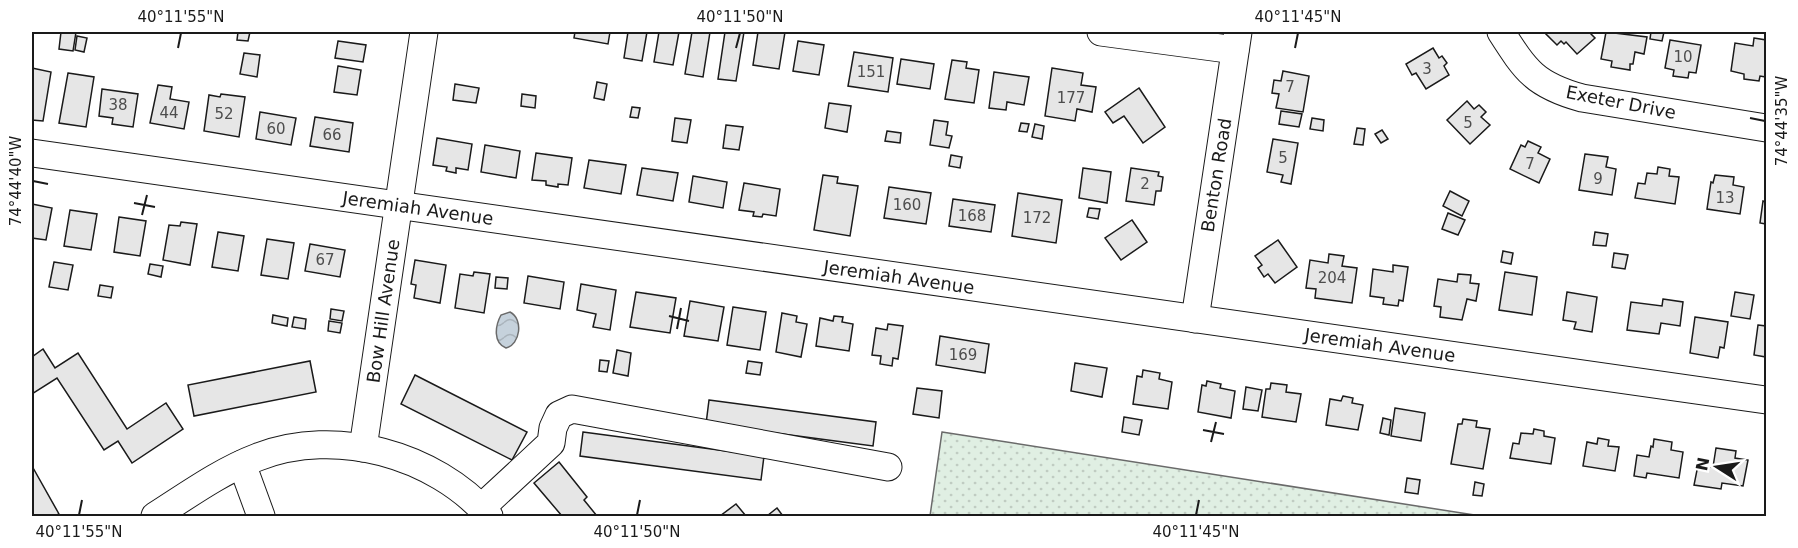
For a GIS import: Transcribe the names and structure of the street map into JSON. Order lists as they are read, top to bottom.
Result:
{
  "streets": {
    "street": [
      "Exeter Drive",
      "Benton Road",
      "Jeremiah Avenue",
      "Bow Hill Avenue"
    ]
  },
  "crossings": [
    ["Benton Road", "Jeremiah Avenue"],
    ["Jeremiah Avenue", "Bow Hill Avenue"]
  ],
  "house_numbers": [
    "10",
    "3",
    "151",
    "7",
    "177",
    "38",
    "44",
    "52",
    "5",
    "60",
    "66",
    "5",
    "7",
    "9",
    "2",
    "13",
    "160",
    "168",
    "172",
    "67",
    "204",
    "169"
  ],
  "north": "left",
  "coordinates": [
    "40°11'55\"N",
    "40°11'50\"N",
    "40°11'45\"N",
    "74°44'35\"W",
    "74°44'40\"W"
  ]
}
